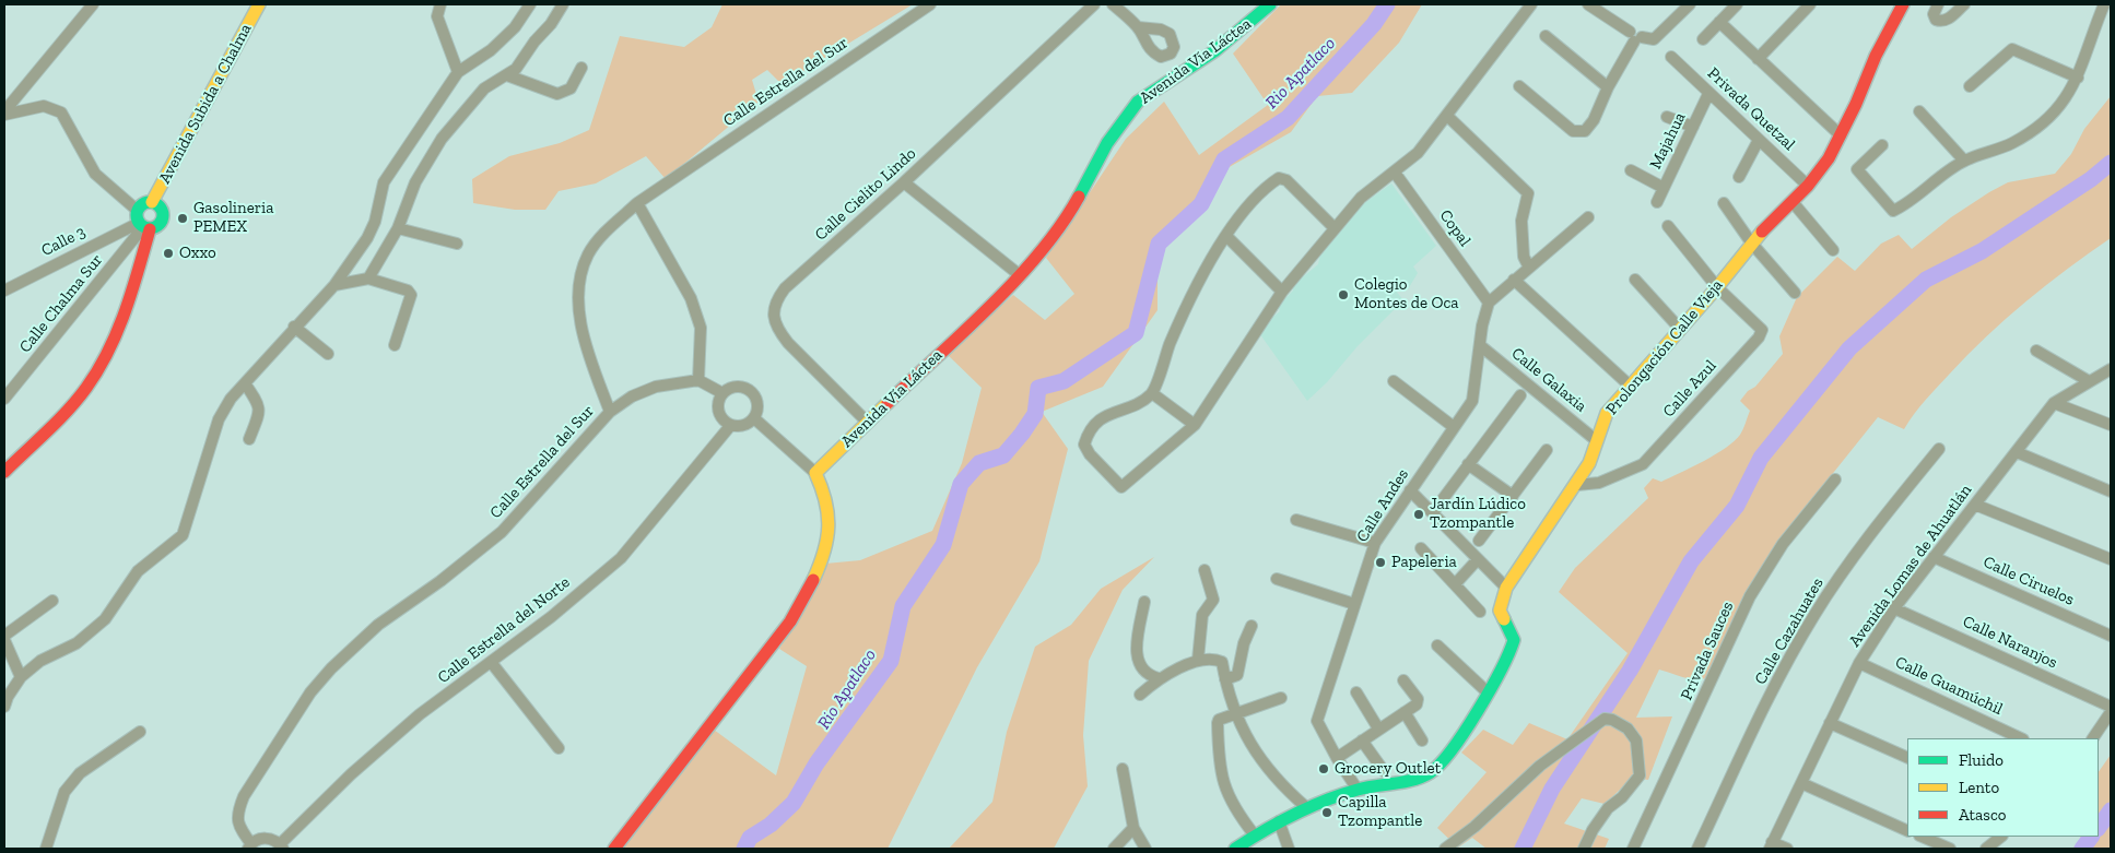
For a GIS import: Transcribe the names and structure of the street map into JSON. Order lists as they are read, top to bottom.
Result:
{
  "streets": {
    "street": [
      "Avenida Vía Láctea",
      "Calle Estrella del Sur",
      "Avenida Subida a Chalma",
      "Privada Quetzal",
      "Majahua",
      "Calle Cielito Lindo",
      "Copal",
      "Calle 3",
      "Calle Chalma Sur",
      "Prolongación Calle Vieja",
      "Calle Galaxia",
      "Calle Azul",
      "Calle Andes",
      "Avenida Lomas de Ahuatlán",
      "Calle Ciruelos",
      "Calle Estrella del Norte",
      "Calle Cazahuates",
      "Calle Naranjos",
      "Privada Sauces",
      "Calle Guamúchil"
    ]
  },
  "crossings": [
    ["Avenida Vía Láctea", "Calle Cielito Lindo"],
    ["Avenida Subida a Chalma", "Calle 3"],
    ["Avenida Subida a Chalma", "Calle Chalma Sur"],
    ["Privada Quetzal", "Majahua"],
    ["Privada Quetzal", "Prolongación Calle Vieja"],
    ["Copal", "Calle Andes"],
    ["Calle 3", "Calle Chalma Sur"],
    ["Prolongación Calle Vieja", "Calle Galaxia"],
    ["Prolongación Calle Vieja", "Calle Azul"],
    ["Prolongación Calle Vieja", "Calle Andes"],
    ["Calle Galaxia", "Calle Andes"],
    ["Avenida Lomas de Ahuatlán", "Calle Ciruelos"],
    ["Avenida Lomas de Ahuatlán", "Calle Naranjos"],
    ["Avenida Lomas de Ahuatlán", "Calle Guamúchil"]
  ],
  "water": ["Rio Apatlaco"],
  "places": [
    "Gasolineria PEMEX",
    "Oxxo",
    "Colegio Montes de Oca",
    "Jardín Lúdico Tzompantle",
    "Papeleria",
    "Grocery Outlet",
    "Capilla Tzompantle"
  ],
  "legend": ["Fluido", "Lento", "Atasco"]
}
